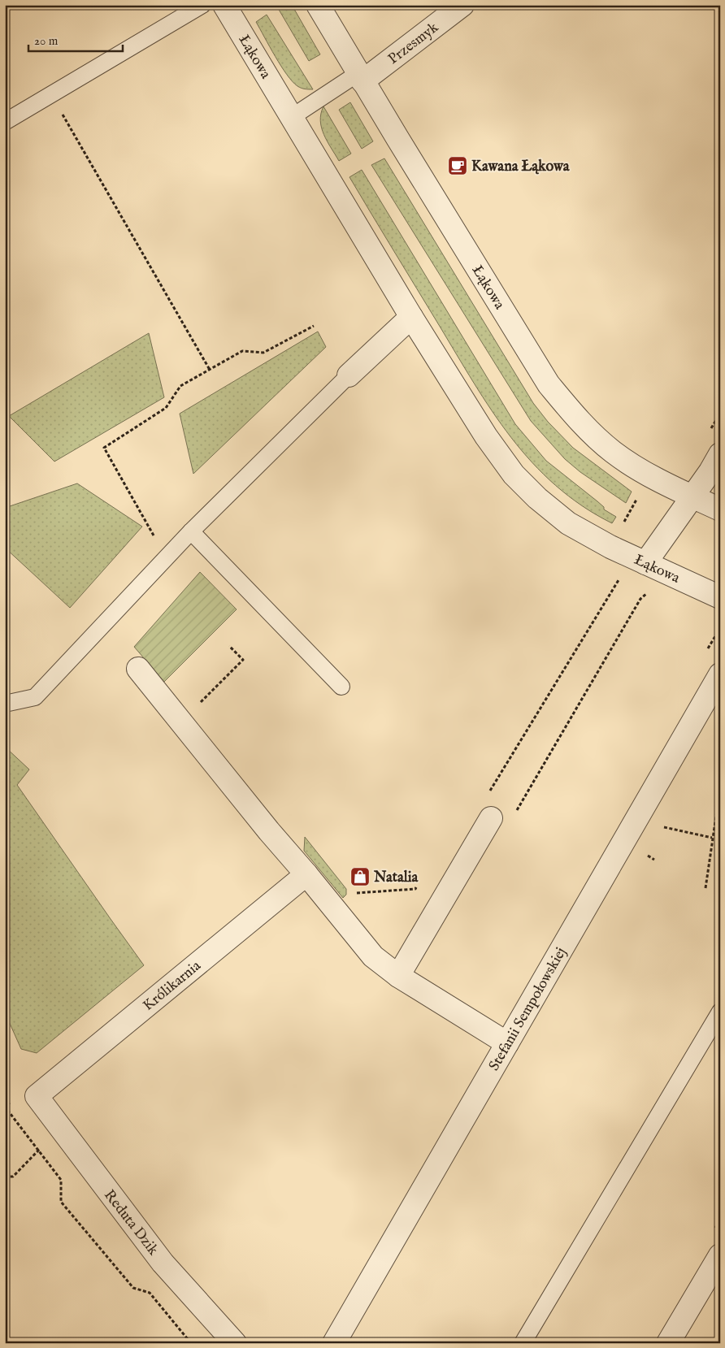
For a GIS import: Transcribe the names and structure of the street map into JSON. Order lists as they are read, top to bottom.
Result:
{
  "streets": {
    "street": [
      "Przesmyk",
      "Łąkowa",
      "Królikarnia",
      "Stefanii Sempołowskiej",
      "Reduta Dzik"
    ]
  },
  "crossings": [
    ["Przesmyk", "Łąkowa"],
    ["Królikarnia", "Reduta Dzik"]
  ],
  "places": {
    "cafe": ["Kawana Łąkowa"],
    "shop": ["Natalia"]
  },
  "scale_bar": "20 m"
}
